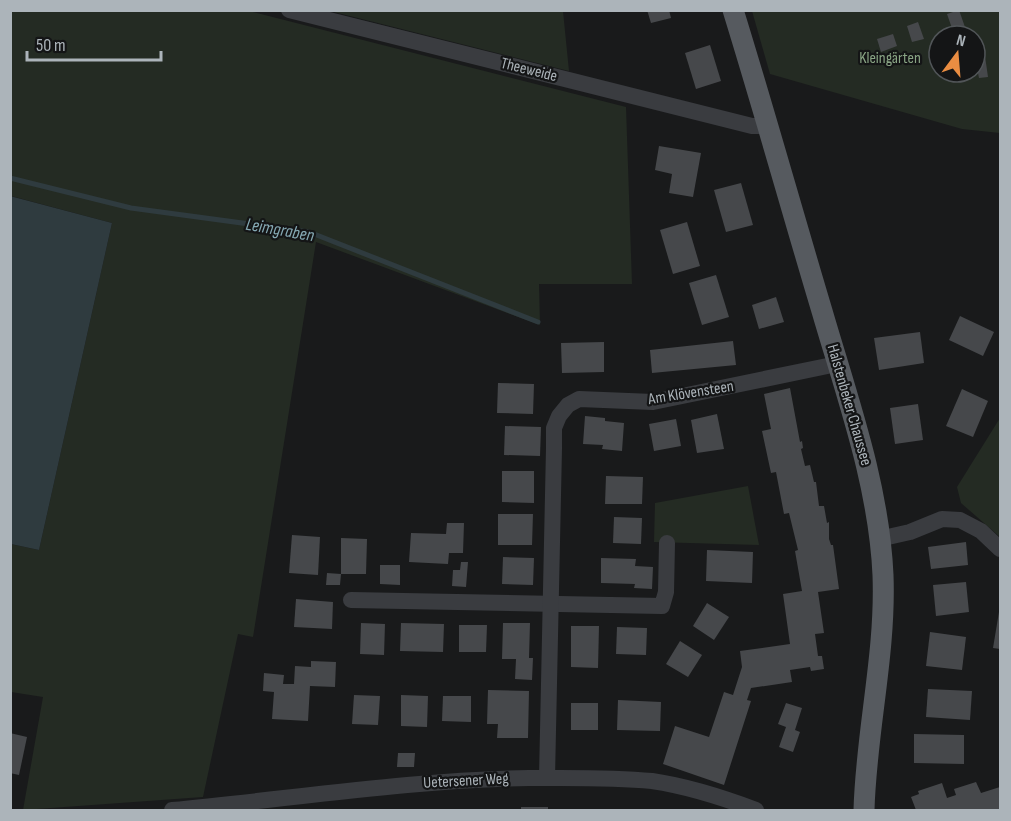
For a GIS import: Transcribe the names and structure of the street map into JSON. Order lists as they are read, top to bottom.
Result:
{
  "streets": {
    "main road": ["Halstenbeker Chaussee"],
    "street": ["Theeweide", "Am Klövensteen", "Uetersener Weg"]
  },
  "crossings": [
    ["Theeweide", "Halstenbeker Chaussee"],
    ["Am Klövensteen", "Halstenbeker Chaussee"],
    ["Am Klövensteen", "Uetersener Weg"]
  ],
  "water": ["Leimgraben"],
  "parks": ["Kleingärten"],
  "scale_bar": "50 m",
  "north": "top"
}
